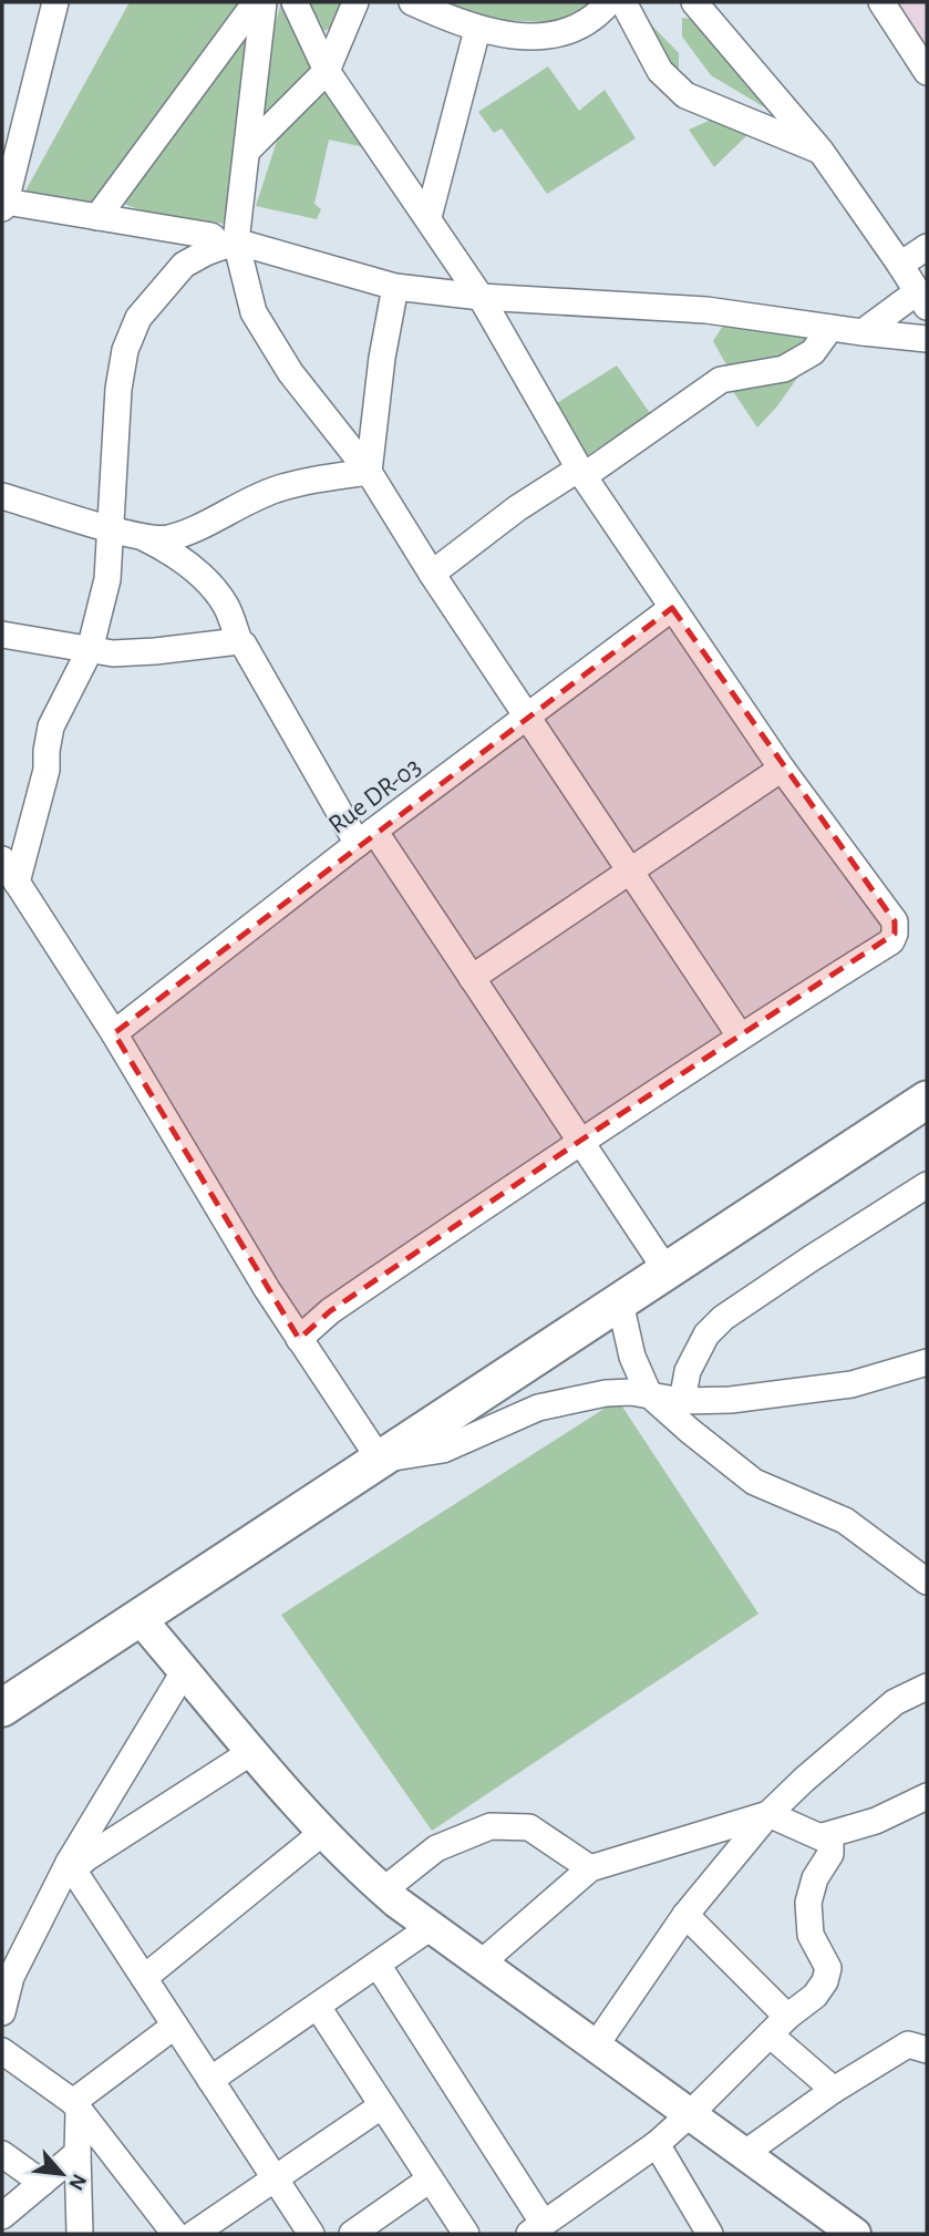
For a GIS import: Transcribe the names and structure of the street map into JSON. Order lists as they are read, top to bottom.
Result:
{
  "streets": {
    "street": ["Rue DR-03"]
  },
  "north": "bottom right"
}
